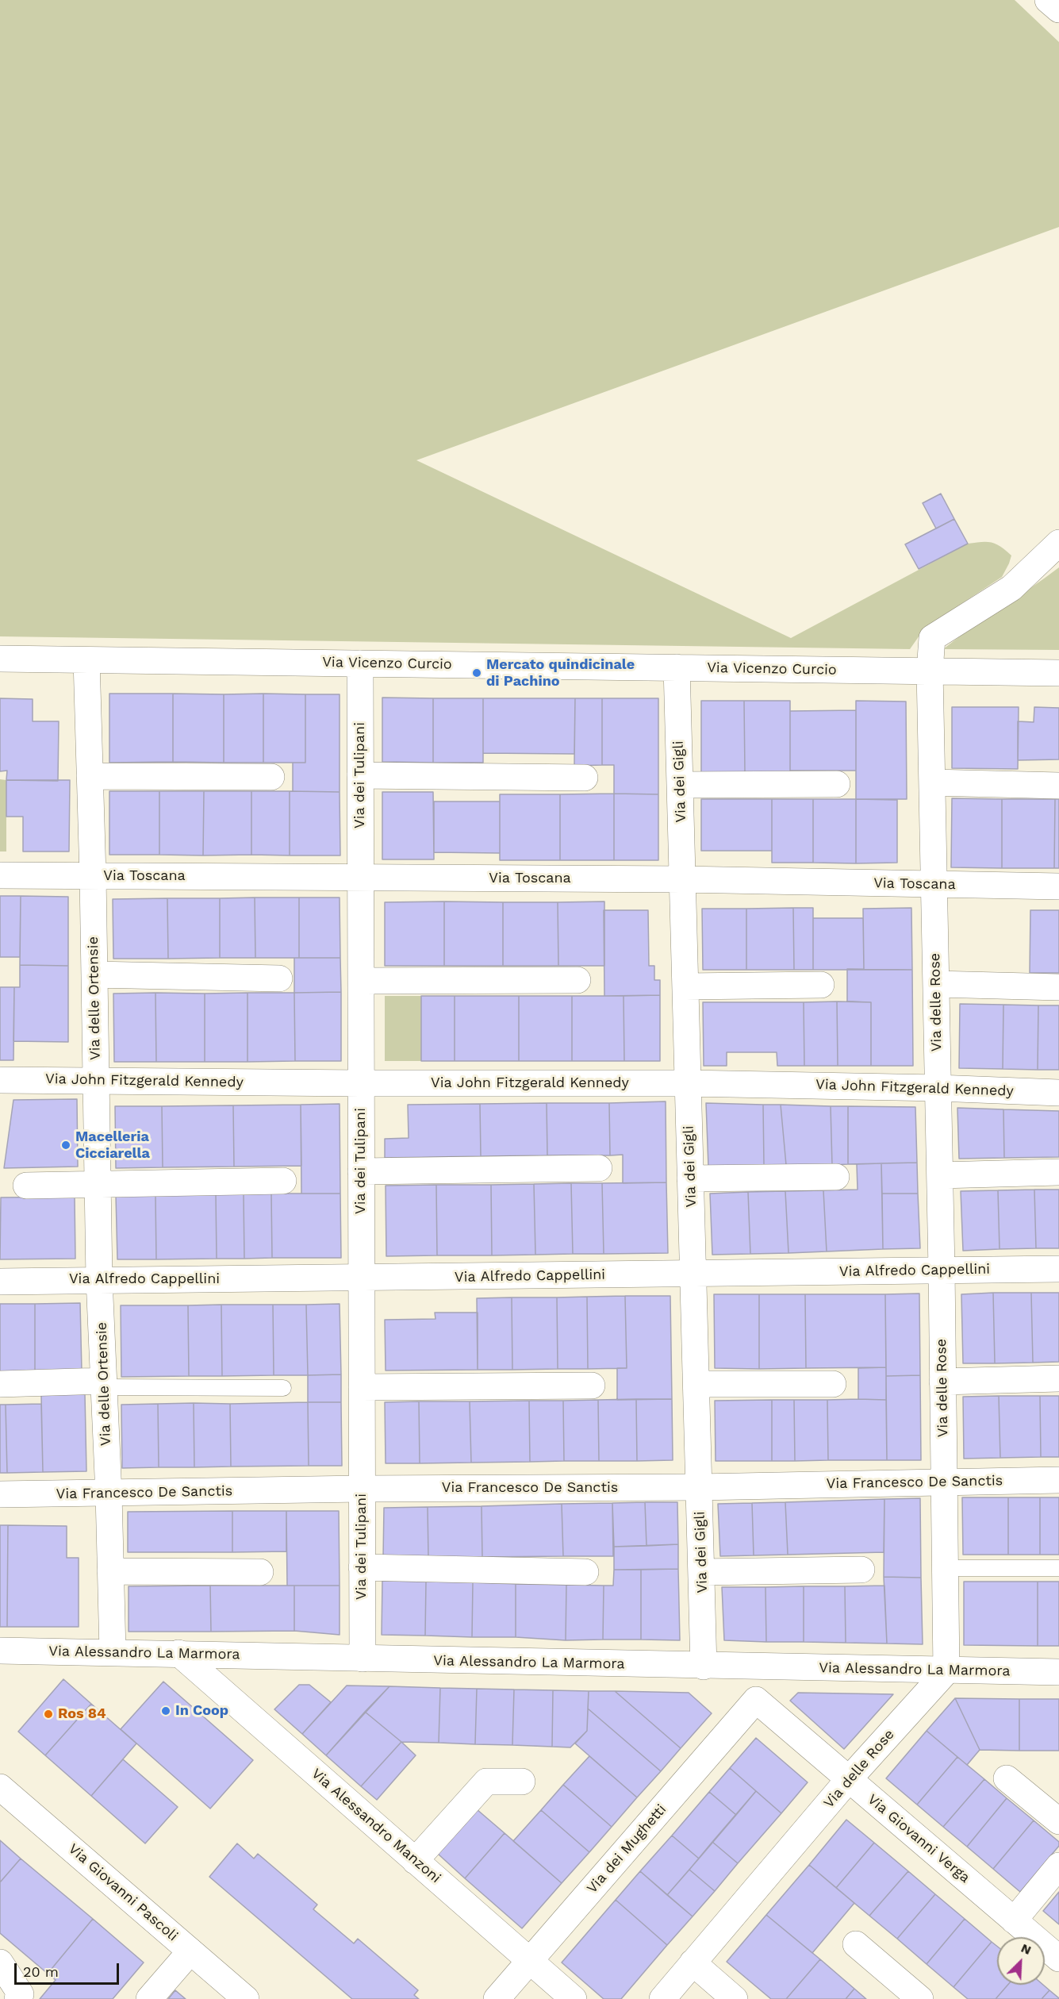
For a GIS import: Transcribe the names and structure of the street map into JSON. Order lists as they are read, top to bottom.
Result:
{
  "streets": {
    "street": [
      "Via Vicenzo Curcio",
      "Via dei Tulipani",
      "Via dei Gigli",
      "Via Toscana",
      "Via delle Ortensie",
      "Via delle Rose",
      "Via John Fitzgerald Kennedy",
      "Via Alfredo Cappellini",
      "Via Francesco De Sanctis",
      "Via Alessandro La Marmora",
      "Via Alessandro Manzoni",
      "Via Giovanni Verga",
      "Via dei Mughetti",
      "Via Giovanni Pascoli"
    ]
  },
  "crossings": [
    ["Via Vicenzo Curcio", "Via dei Tulipani"],
    ["Via Vicenzo Curcio", "Via dei Gigli"],
    ["Via Vicenzo Curcio", "Via delle Ortensie"],
    ["Via Vicenzo Curcio", "Via delle Rose"],
    ["Via dei Tulipani", "Via Toscana"],
    ["Via dei Tulipani", "Via John Fitzgerald Kennedy"],
    ["Via dei Tulipani", "Via Alfredo Cappellini"],
    ["Via dei Tulipani", "Via Francesco De Sanctis"],
    ["Via dei Tulipani", "Via Alessandro La Marmora"],
    ["Via dei Gigli", "Via Toscana"],
    ["Via dei Gigli", "Via John Fitzgerald Kennedy"],
    ["Via dei Gigli", "Via Alfredo Cappellini"],
    ["Via dei Gigli", "Via Francesco De Sanctis"],
    ["Via dei Gigli", "Via Alessandro La Marmora"],
    ["Via Toscana", "Via delle Ortensie"],
    ["Via Toscana", "Via delle Rose"],
    ["Via delle Ortensie", "Via John Fitzgerald Kennedy"],
    ["Via delle Ortensie", "Via Alfredo Cappellini"],
    ["Via delle Ortensie", "Via Francesco De Sanctis"],
    ["Via delle Ortensie", "Via Alessandro La Marmora"],
    ["Via delle Rose", "Via John Fitzgerald Kennedy"],
    ["Via delle Rose", "Via Alfredo Cappellini"],
    ["Via delle Rose", "Via Francesco De Sanctis"],
    ["Via delle Rose", "Via Alessandro La Marmora"],
    ["Via delle Rose", "Via Giovanni Verga"],
    ["Via Alessandro La Marmora", "Via Alessandro Manzoni"],
    ["Via Alessandro Manzoni", "Via dei Mughetti"],
    ["Via Giovanni Verga", "Via dei Mughetti"]
  ],
  "places": [
    "Mercato quindicinale di Pachino",
    "Macelleria Cicciarella",
    "In Coop",
    "Ros 84"
  ],
  "scale_bar": "20 m",
  "north": "top right"
}
